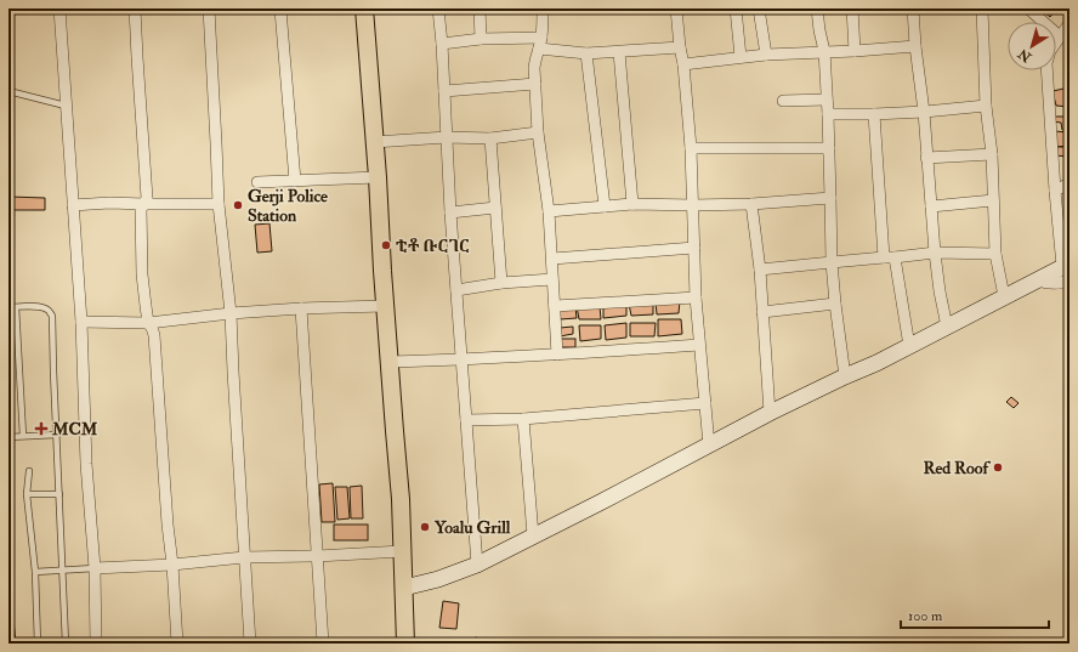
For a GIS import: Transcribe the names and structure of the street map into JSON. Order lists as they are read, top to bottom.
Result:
{
  "places": {
    "other": [
      "Gerji Police Station",
      "ቲቶ ቡርገር",
      "Red Roof",
      "Yoalu Grill"
    ],
    "health": ["MCM"]
  },
  "scale_bar": "100 m",
  "north": "bottom left"
}
